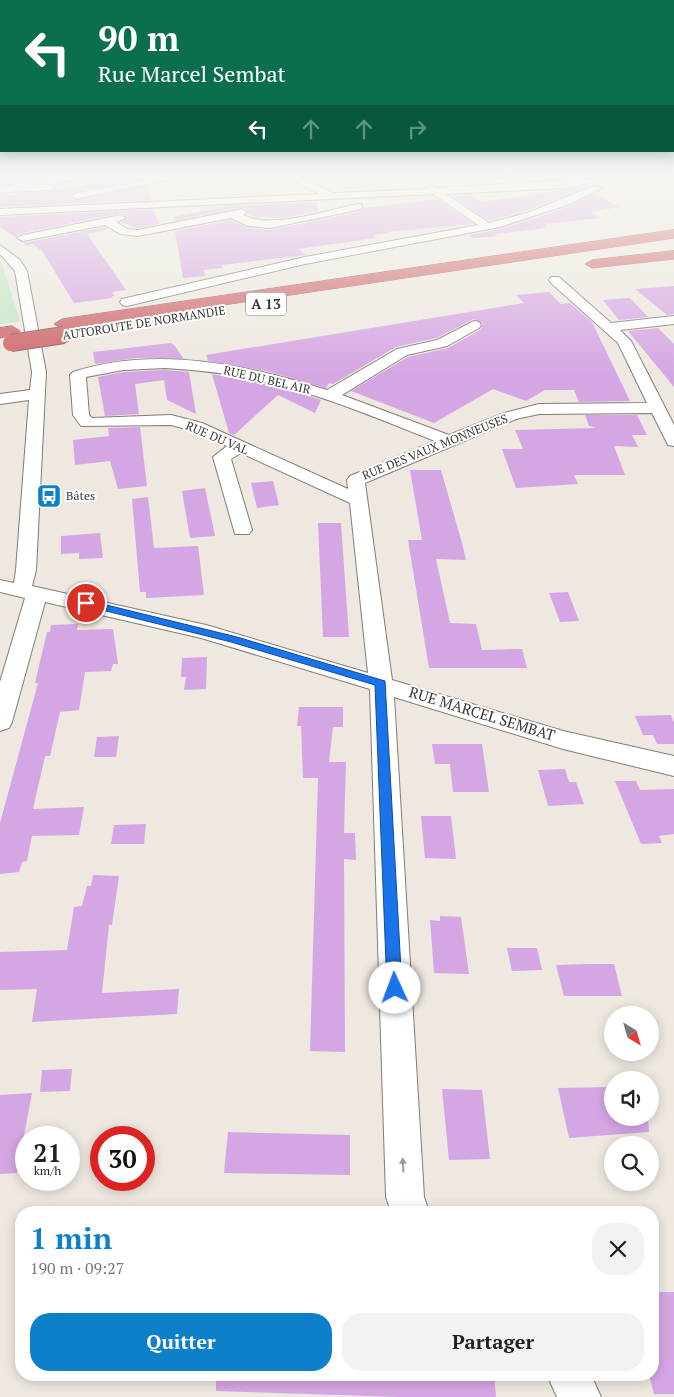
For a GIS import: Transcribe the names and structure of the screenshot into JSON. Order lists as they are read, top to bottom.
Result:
{
  "streets": {
    "highway": ["A 13", "AUTOROUTE DE NORMANDIE"],
    "street": [
      "RUE DU BEL AIR",
      "RUE DU VAL",
      "RUE DES VAUX MONNEUSES",
      "RUE MARCEL SEMBAT"
    ]
  },
  "crossings": [
    ["RUE DU BEL AIR", "RUE DU VAL"],
    ["RUE DU BEL AIR", "RUE DES VAUX MONNEUSES"],
    ["RUE DU VAL", "RUE DES VAUX MONNEUSES"],
    ["RUE DES VAUX MONNEUSES", "RUE MARCEL SEMBAT"]
  ],
  "one_way": ["RUE DES VAUX MONNEUSES"],
  "places": {
    "bus stop": ["Bâtes"]
  },
  "north": "bottom right",
  "page": {
    "turn": ["90 m", "Rue Marcel Sembat"],
    "speed": "21 km/h",
    "limit": "30",
    "heading": ["1 min", "190 m · 09:27"],
    "buttons": ["Quitter", "Partager"]
  }
}
